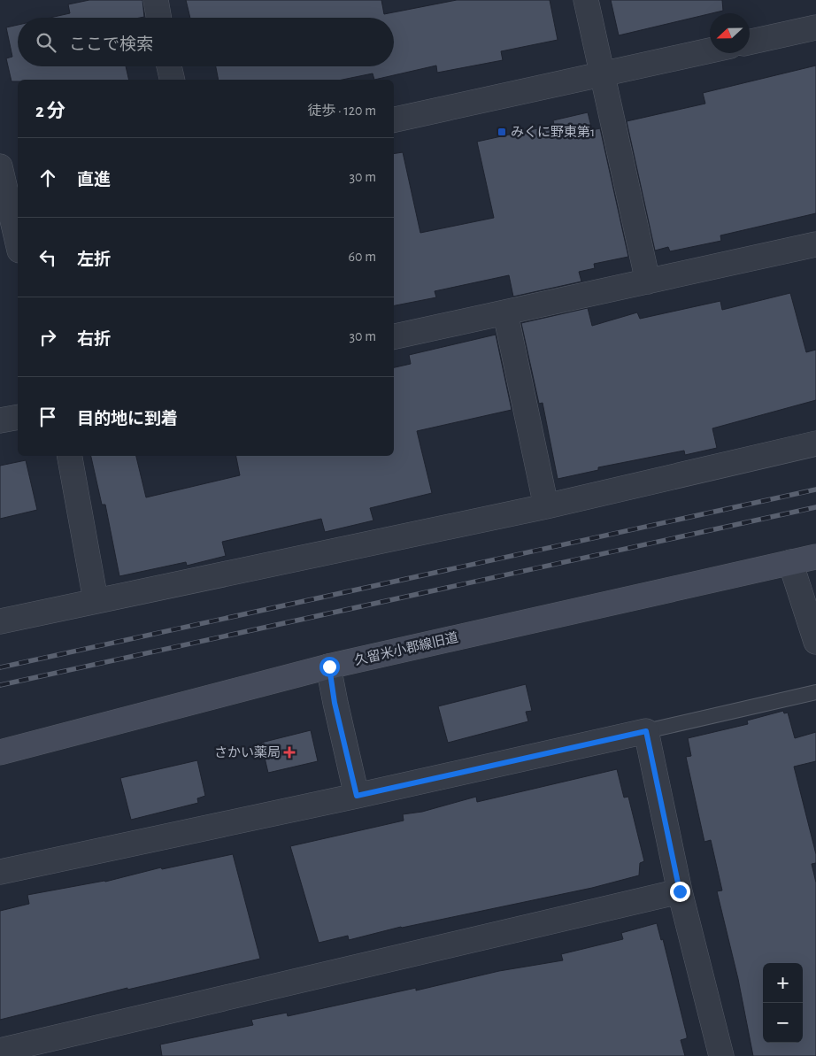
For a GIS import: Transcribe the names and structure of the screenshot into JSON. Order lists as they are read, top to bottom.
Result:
{
  "streets": {
    "street": ["久留米小郡線旧道"]
  },
  "places": {
    "transit": ["みくに野東第1"],
    "health": ["さかい薬局"]
  },
  "north": "left",
  "page": {
    "search": "ここで検索",
    "heading": ["2 分", "徒歩 · 120 m"],
    "list": [
      ["直進", "30 m"],
      ["左折", "60 m"],
      ["右折", "30 m"],
      "目的地に到着"
    ],
    "map_buttons": ["+", "−"]
  }
}
